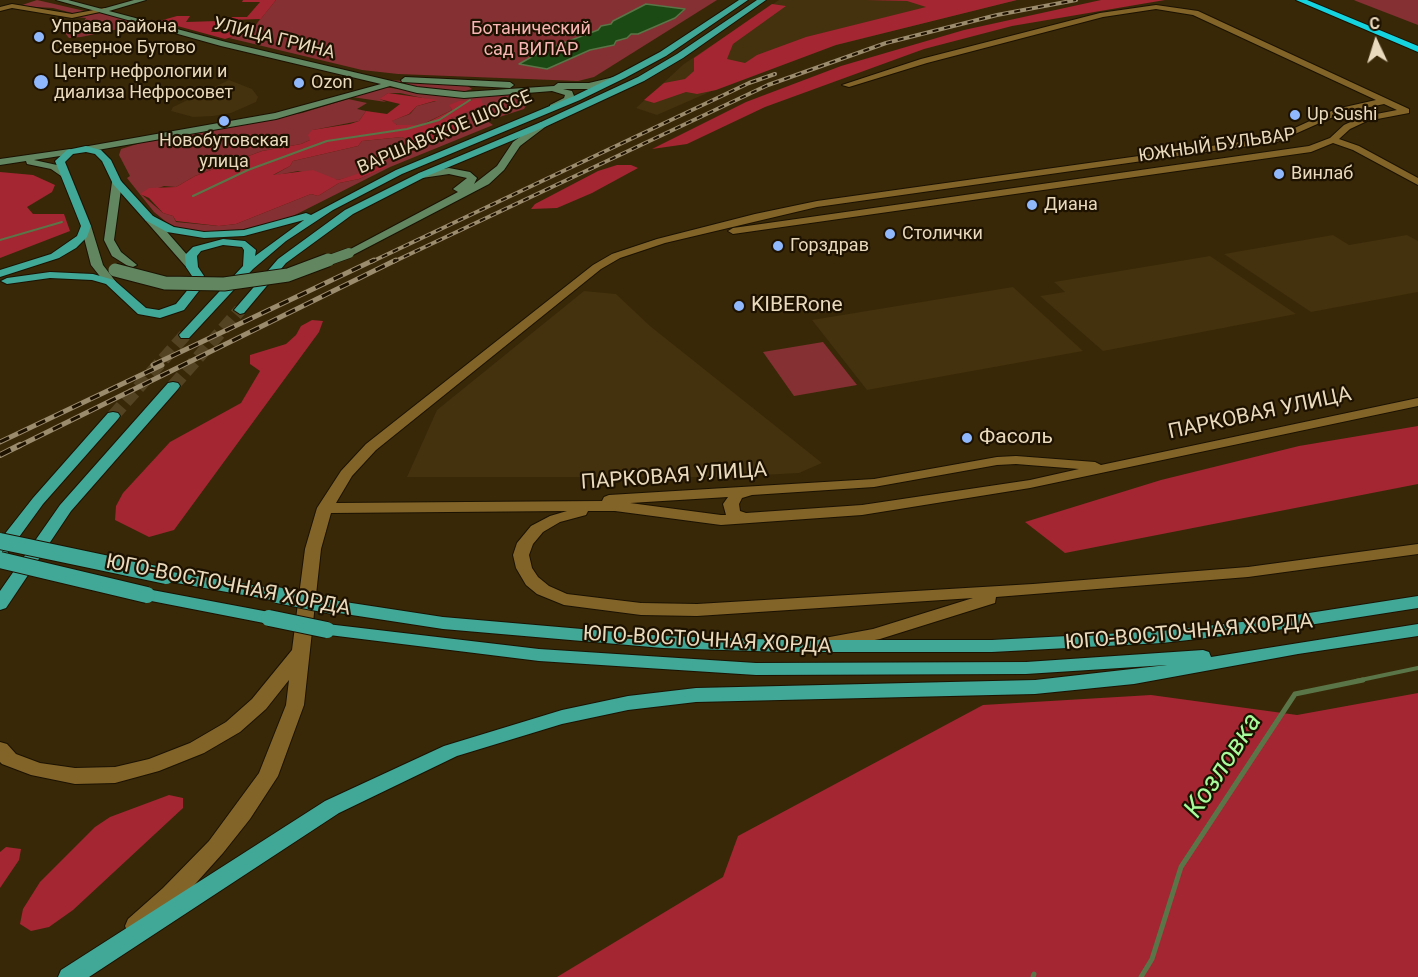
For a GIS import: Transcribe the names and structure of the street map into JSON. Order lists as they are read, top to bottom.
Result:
{
  "streets": {
    "main road": ["ВАРШАВСКОЕ ШОССЕ", "ЮГО-ВОСТОЧНАЯ ХОРДА"],
    "street": ["УЛИЦА ГРИНА", "ЮЖНЫЙ БУЛЬВАР", "ПАРКОВАЯ УЛИЦА"]
  },
  "crossings": [
    ["УЛИЦА ГРИНА", "ВАРШАВСКОЕ ШОССЕ"]
  ],
  "water": ["Козловка"],
  "parks": ["Ботанический сад ВИЛАР"],
  "places": [
    "Управа района Северное Бутово",
    "Центр нефрологии и диализа Нефросовет",
    "Ozon",
    "Up Sushi",
    "Новобутовская улица",
    "Винлаб",
    "Диана",
    "Столички",
    "Горздрав",
    "KIBERone",
    "Фасоль"
  ],
  "north": "top"
}
